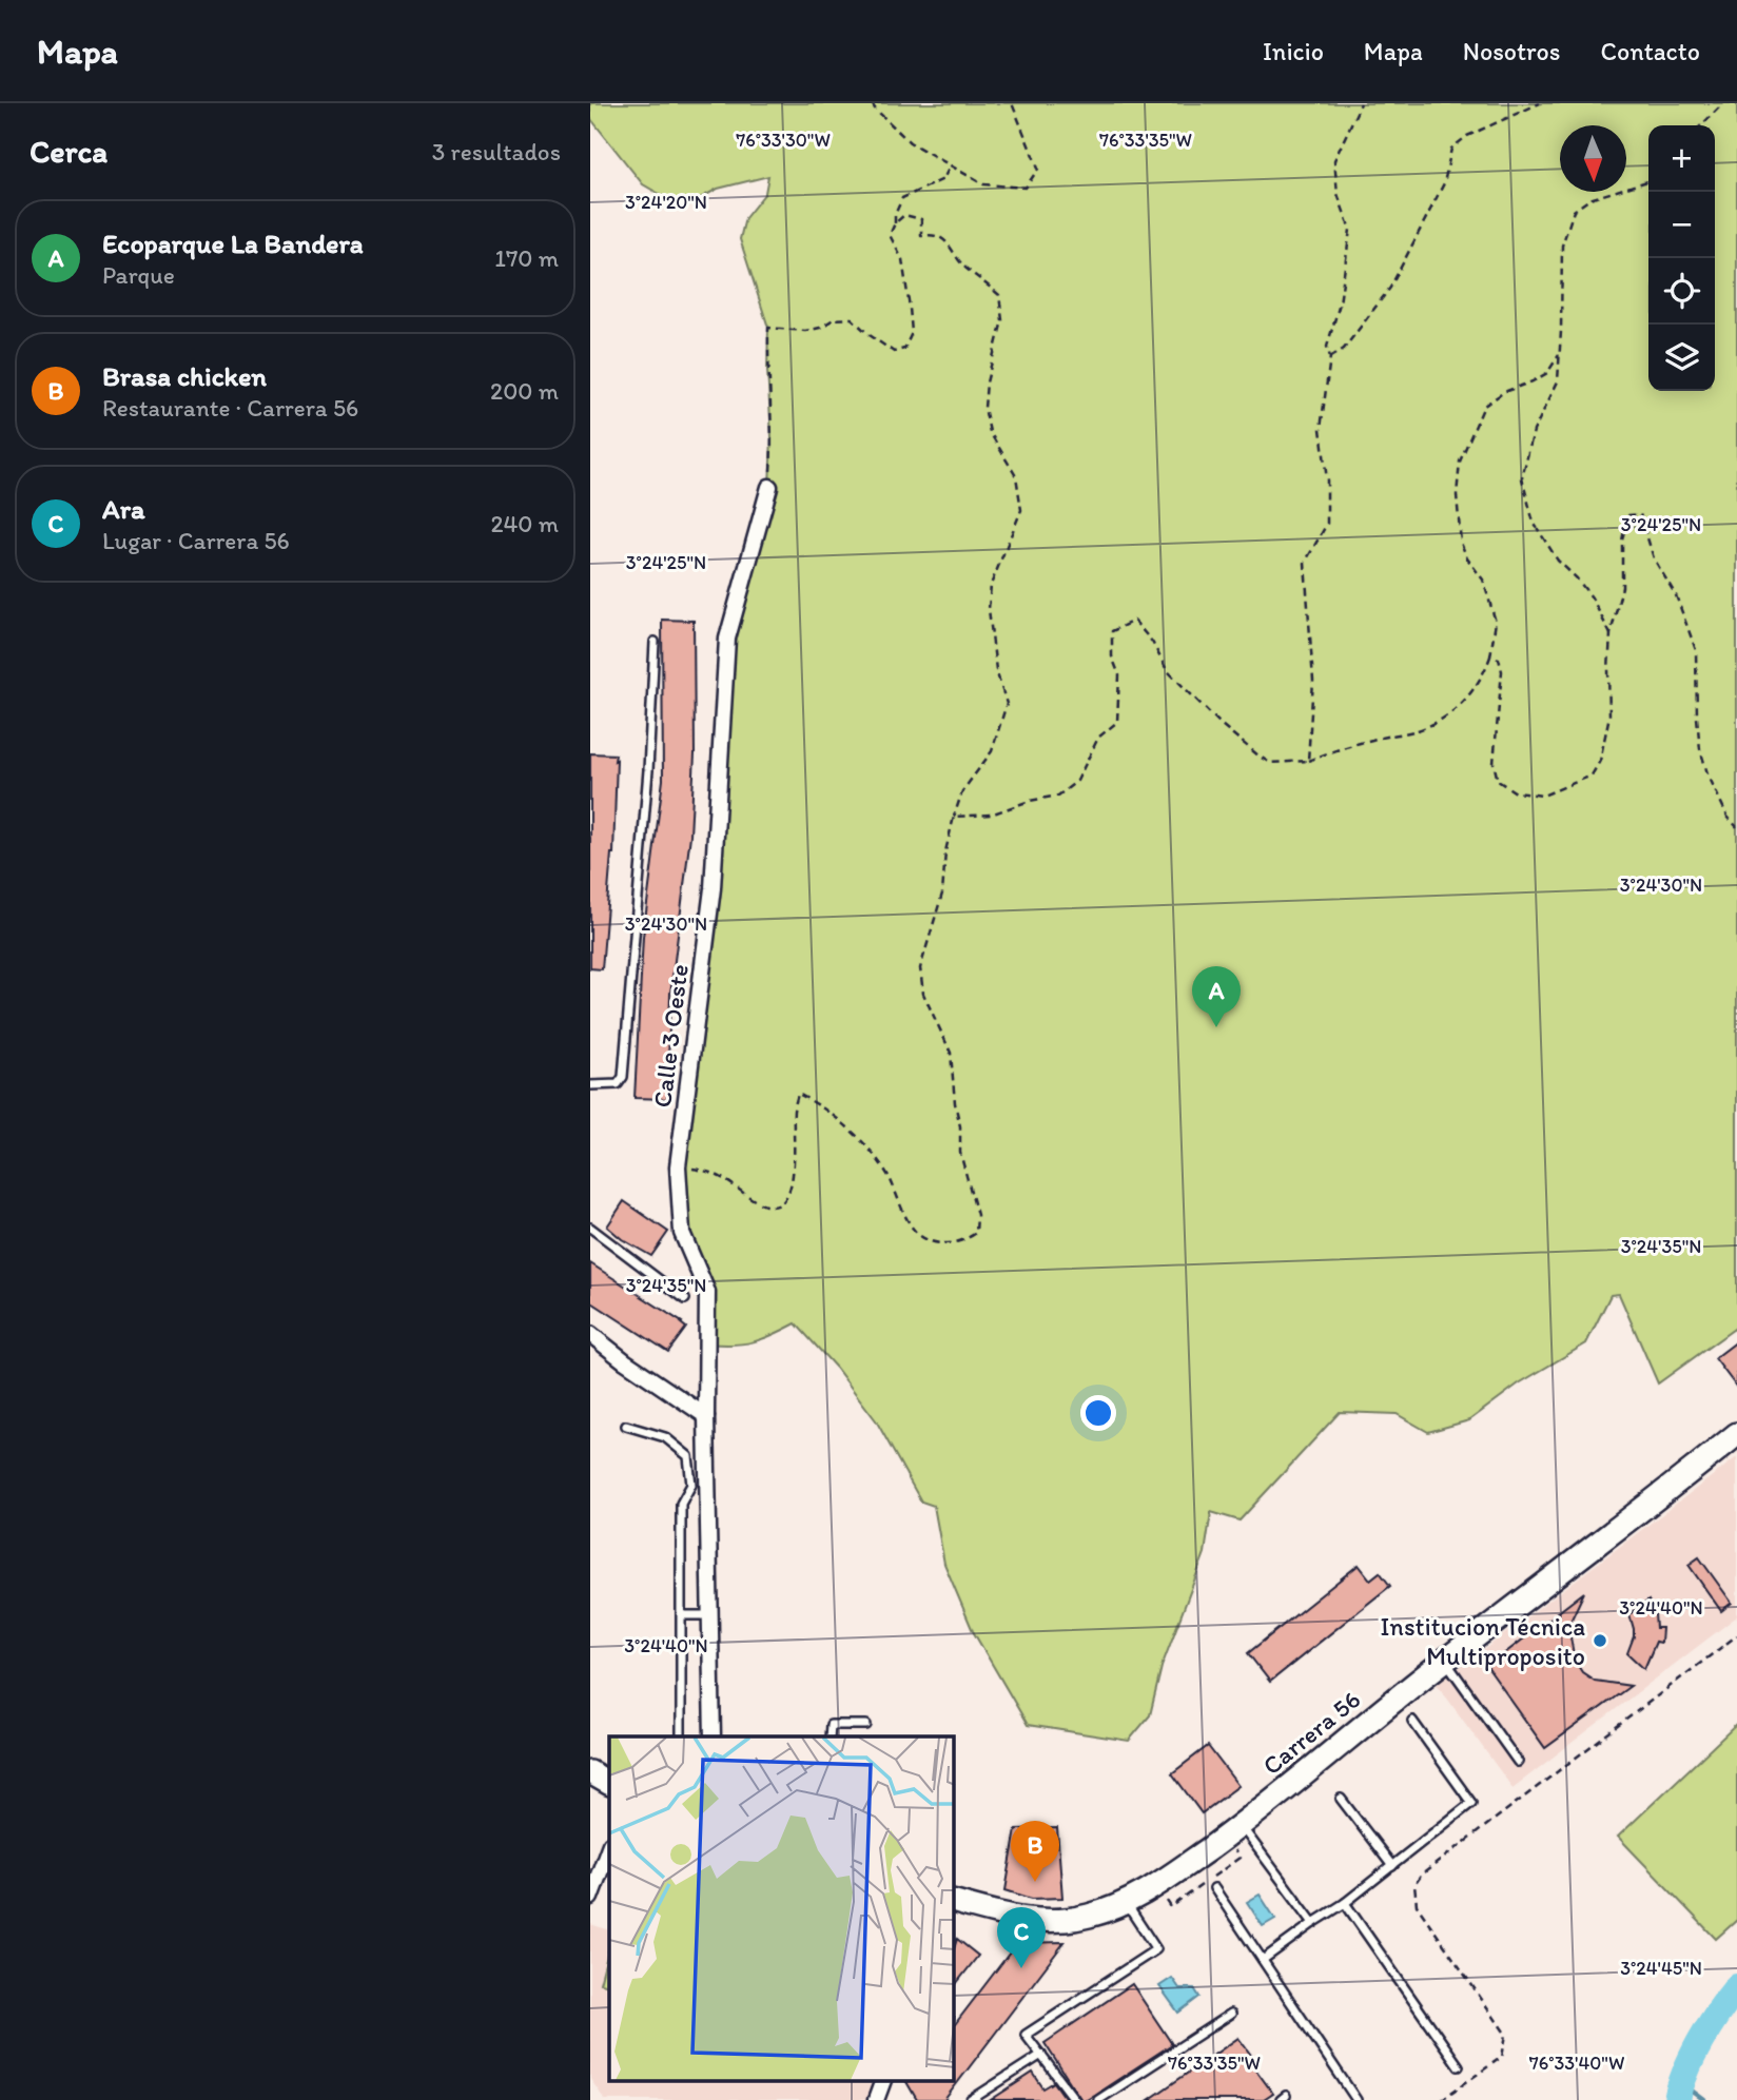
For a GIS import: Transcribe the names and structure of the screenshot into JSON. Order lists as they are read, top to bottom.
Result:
{
  "streets": {
    "street": ["Calle 3 Oeste", "Carrera 56"]
  },
  "places": ["Institucion Técnica Multiproposito"],
  "north": "bottom",
  "page": {
    "header": "Mapa",
    "nav": [
      "Inicio",
      "Mapa",
      "Nosotros",
      "Contacto"
    ],
    "heading": ["Cerca", "3 resultados"],
    "map_buttons": ["+", "−"],
    "list": [
      {
        "mark": "A",
        "name": "Ecoparque La Bandera",
        "note": "Parque",
        "value": "170 m"
      },
      {
        "mark": "B",
        "name": "Brasa chicken",
        "note": "Restaurante · Carrera 56",
        "value": "200 m"
      },
      {
        "mark": "C",
        "name": "Ara",
        "note": "Lugar · Carrera 56",
        "value": "240 m"
      }
    ],
    "pins": ["A", "B", "C"]
  },
  "coordinates": [
    "76°33'30\"W",
    "76°33'35\"W",
    "3°24'20\"N",
    "3°24'25\"N",
    "3°24'30\"N",
    "3°24'35\"N",
    "3°24'40\"N",
    "3°24'45\"N",
    "76°33'40\"W"
  ]
}
